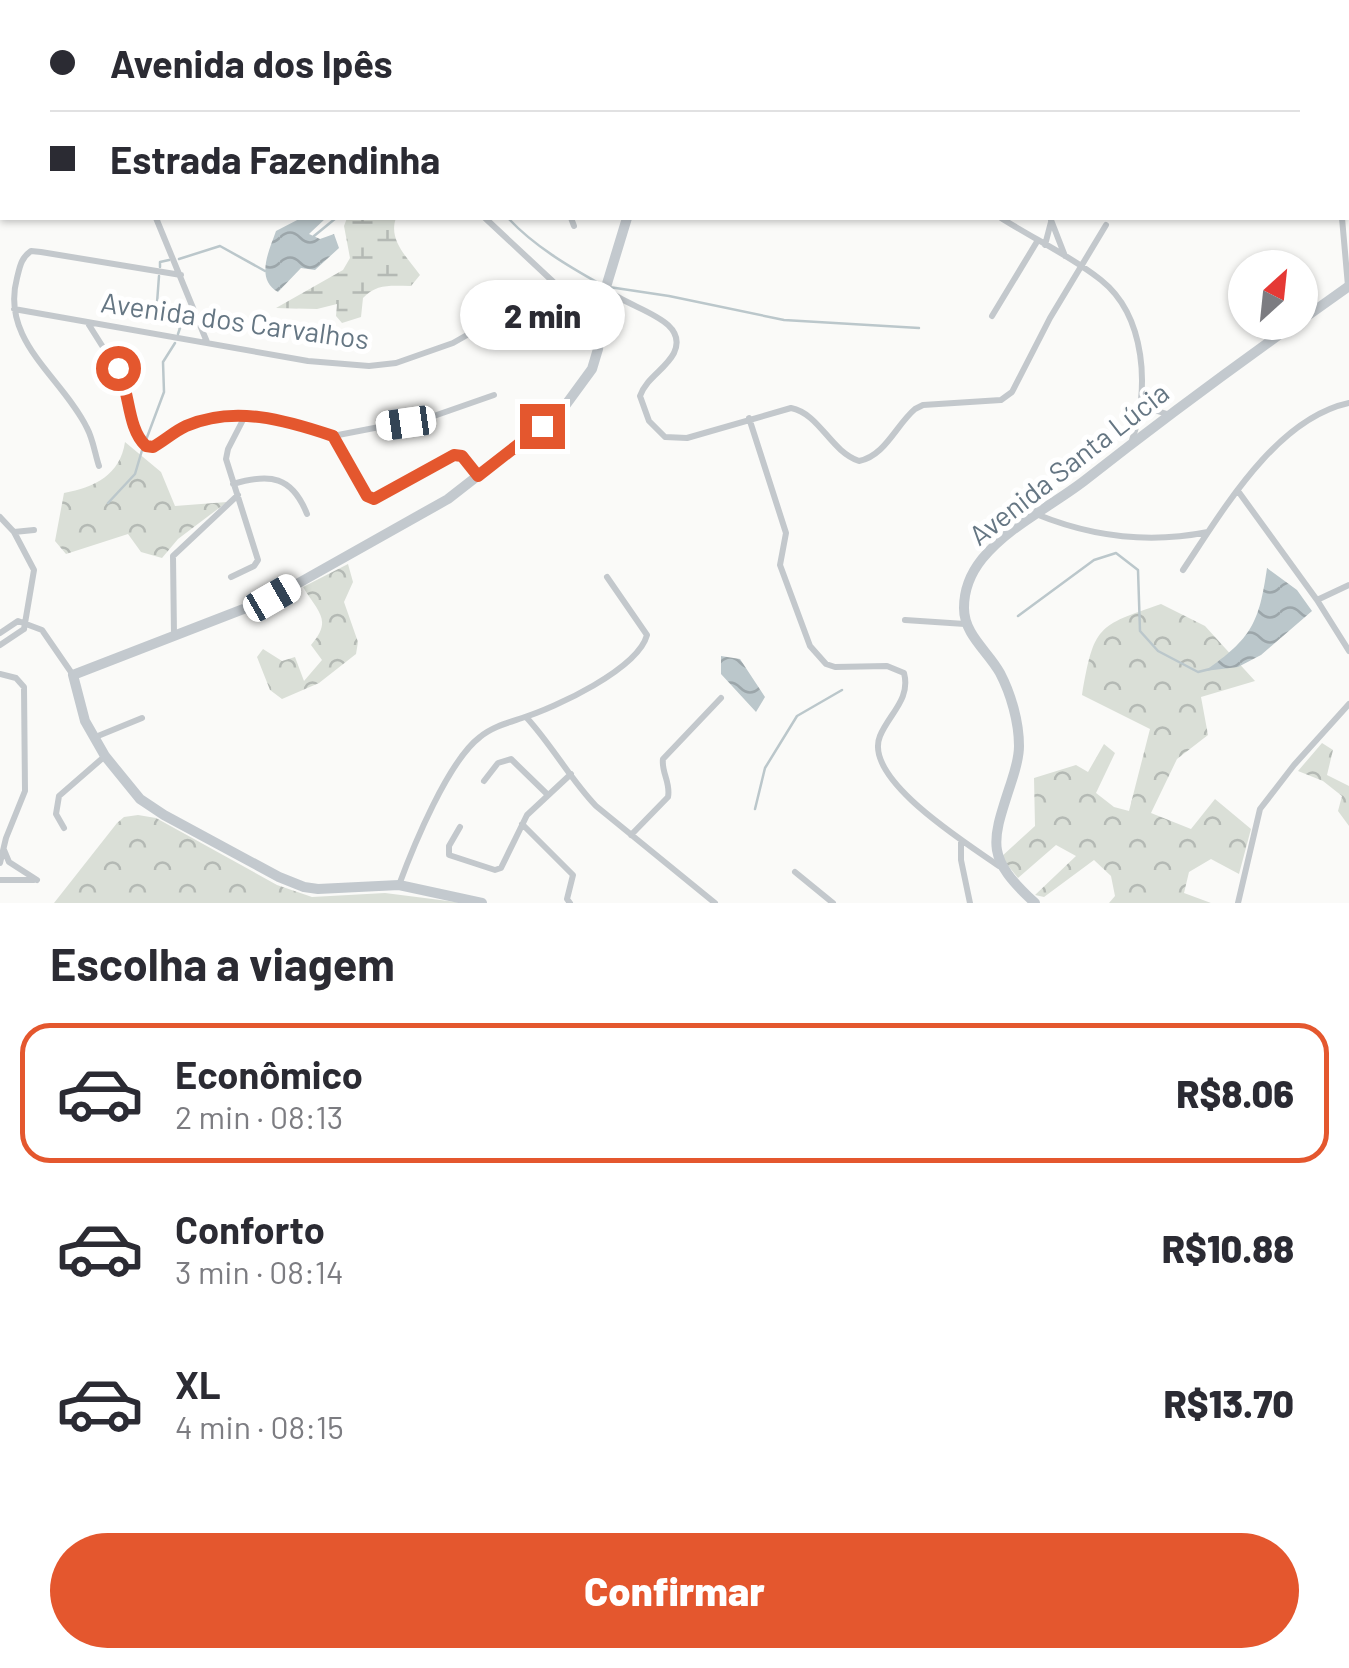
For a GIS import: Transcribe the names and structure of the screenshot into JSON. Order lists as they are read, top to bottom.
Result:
{
  "streets": {
    "street": ["Avenida dos Carvalhos", "Avenida Santa Lúcia"]
  },
  "north": "top right",
  "page": {
    "banner": ["Avenida dos Ipês", "Estrada Fazendinha"],
    "bubble": "2 min",
    "heading": "Escolha a viagem",
    "list": [
      {
        "name": "Econômico",
        "note": "2 min · 08:13",
        "value": "R$8.06"
      },
      {
        "name": "Conforto",
        "note": "3 min · 08:14",
        "value": "R$10.88"
      },
      {
        "name": "XL",
        "note": "4 min · 08:15",
        "value": "R$13.70"
      }
    ],
    "buttons": "Confirmar"
  }
}
